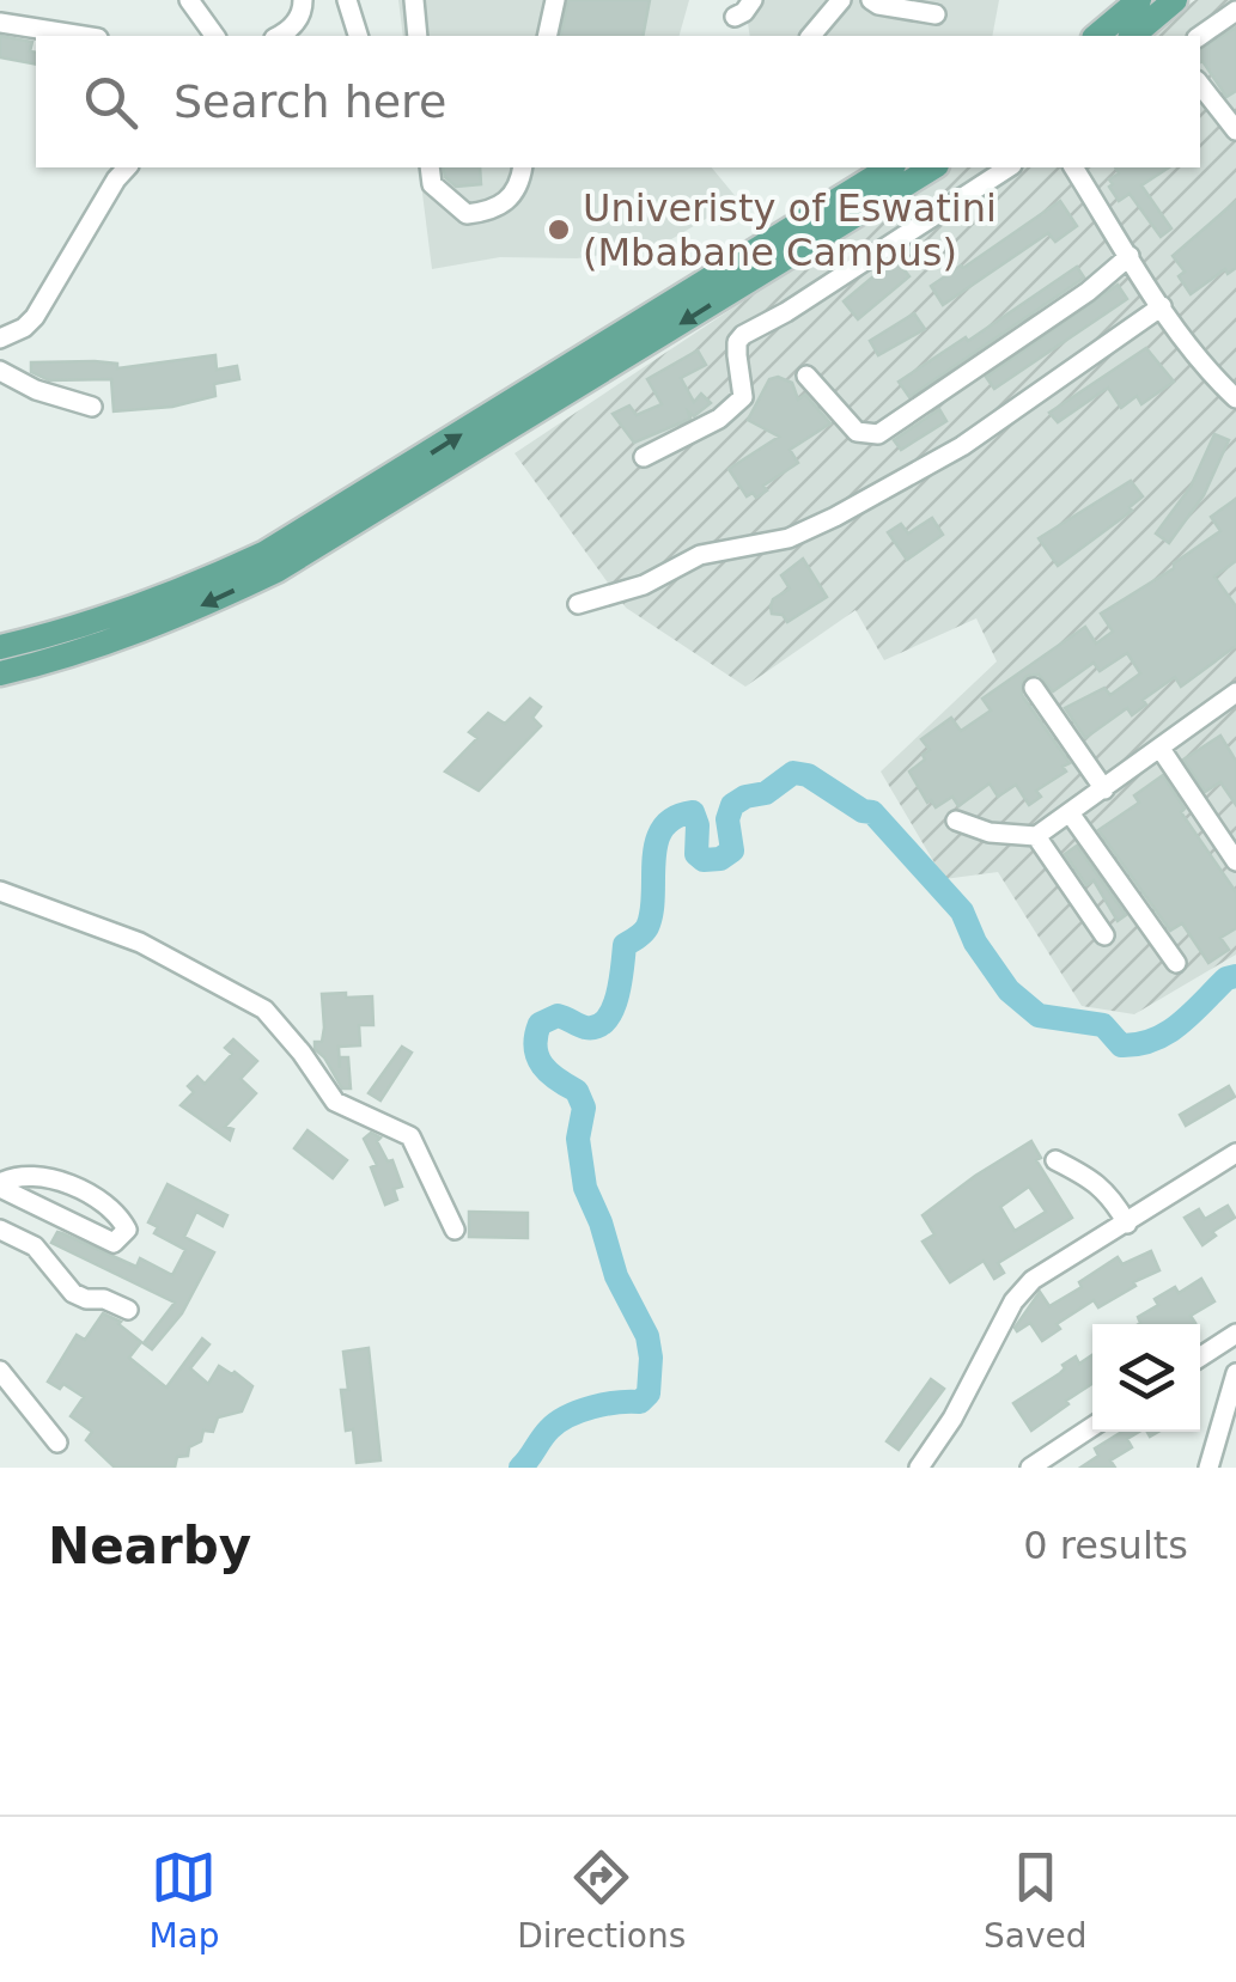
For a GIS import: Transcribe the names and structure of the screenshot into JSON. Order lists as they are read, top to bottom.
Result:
{
  "places": ["Univeristy of Eswatini (Mbabane Campus)"],
  "page": {
    "search": "Search here",
    "heading": ["Nearby", "0 results"],
    "nav": ["Map", "Directions", "Saved"]
  }
}
